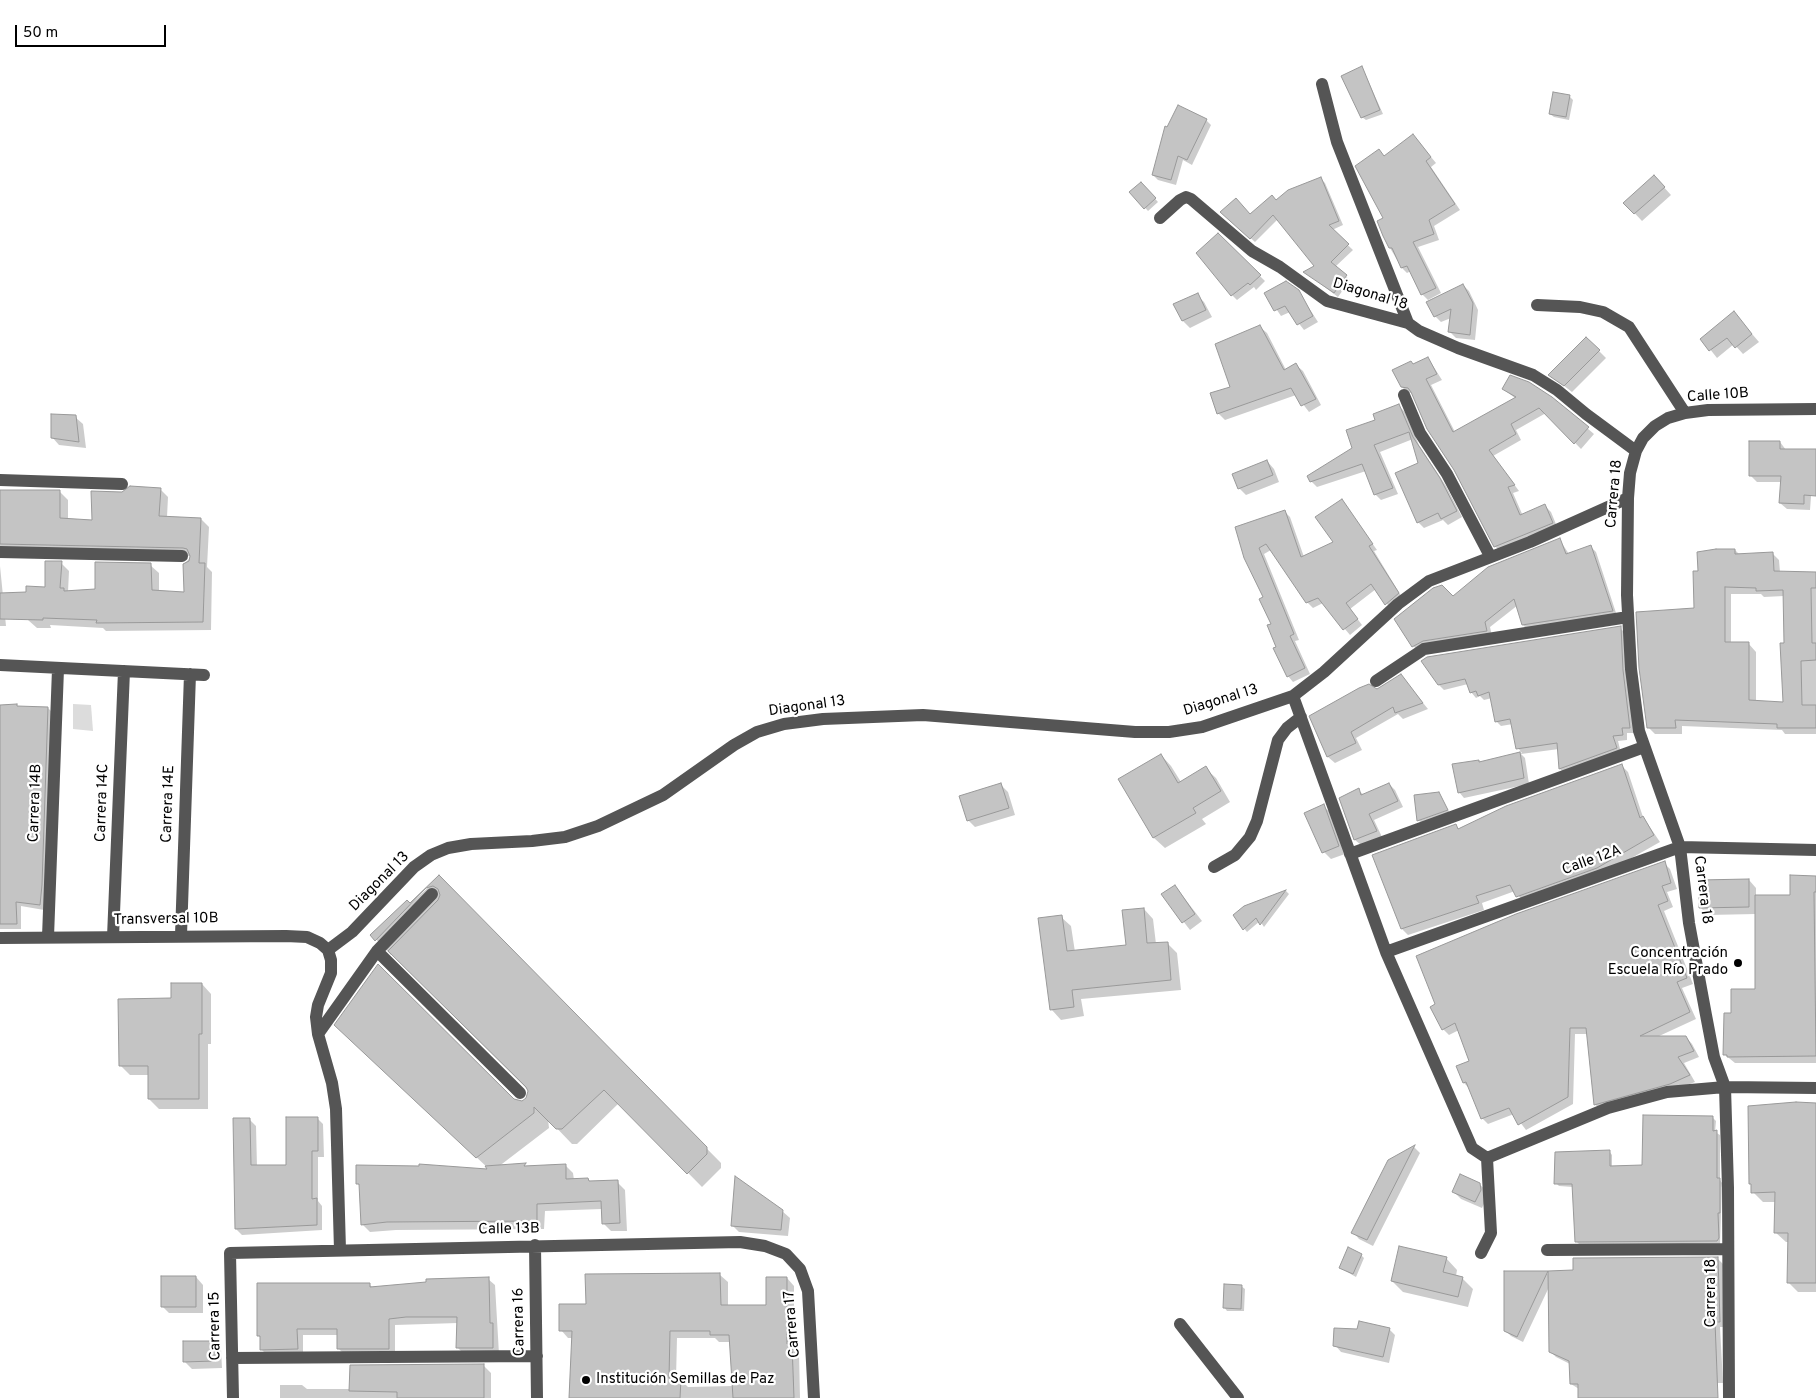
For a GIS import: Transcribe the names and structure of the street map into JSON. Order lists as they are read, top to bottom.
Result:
{
  "streets": {
    "street": [
      "Diagonal 18",
      "Calle 10B",
      "Carrera 18",
      "Diagonal 13",
      "Carrera 14B",
      "Carrera 14C",
      "Carrera 14E",
      "Calle 12A",
      "Transversal 10B",
      "Calle 13B",
      "Carrera 16",
      "Carrera 17",
      "Carrera 15"
    ]
  },
  "crossings": [
    ["Diagonal 18", "Calle 10B"],
    ["Diagonal 18", "Carrera 18"],
    ["Calle 10B", "Carrera 18"],
    ["Carrera 18", "Diagonal 13"],
    ["Carrera 18", "Calle 12A"],
    ["Diagonal 13", "Transversal 10B"],
    ["Carrera 14B", "Transversal 10B"],
    ["Carrera 14C", "Transversal 10B"],
    ["Carrera 14E", "Transversal 10B"],
    ["Calle 13B", "Carrera 16"],
    ["Calle 13B", "Carrera 17"],
    ["Calle 13B", "Carrera 15"]
  ],
  "places": ["Concentración Escuela Río Prado", "Institución Semillas de Paz"],
  "scale_bar": "50 m"
}
